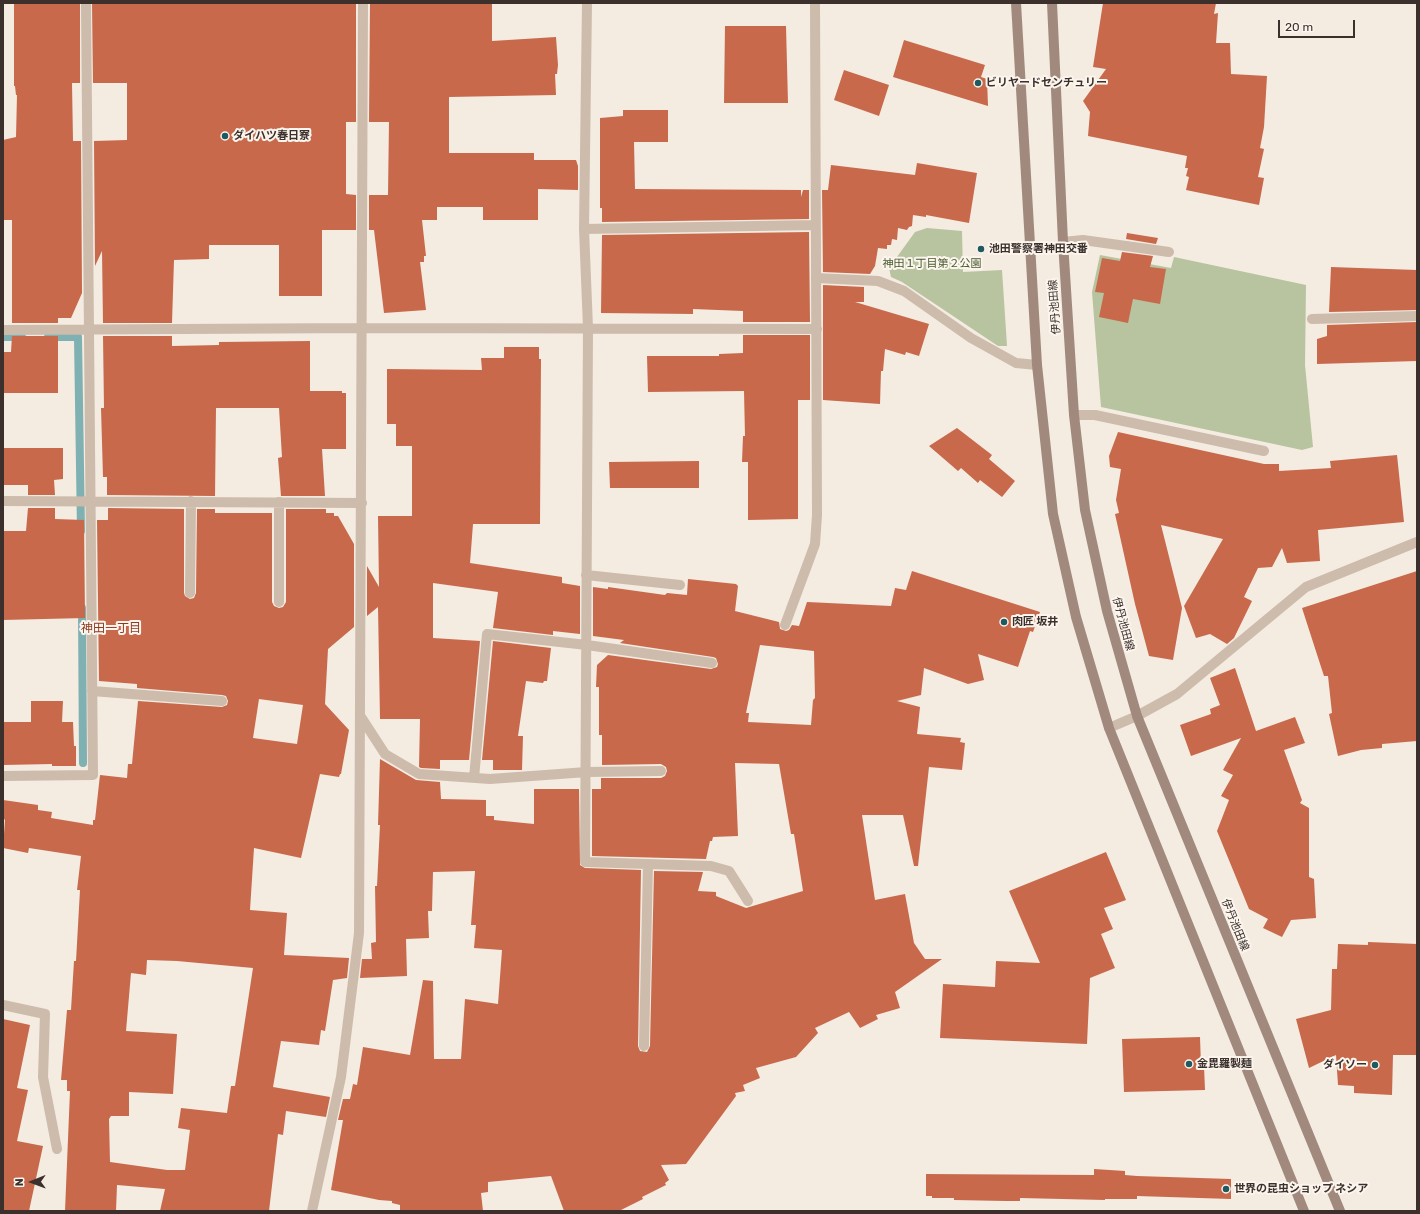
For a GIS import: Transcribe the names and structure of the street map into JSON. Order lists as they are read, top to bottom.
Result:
{
  "streets": {
    "main road": ["伊丹池田線"]
  },
  "districts": ["神田一丁目"],
  "parks": ["神田１丁目第２公園"],
  "places": [
    "ビリヤードセンチュリー",
    "ダイハツ春日寮",
    "池田警察署神田交番",
    "肉匠 坂井",
    "金毘羅製麺",
    "ダイソー",
    "世界の昆虫ショップ ネシア"
  ],
  "scale_bar": "20 m",
  "north": "left"
}
